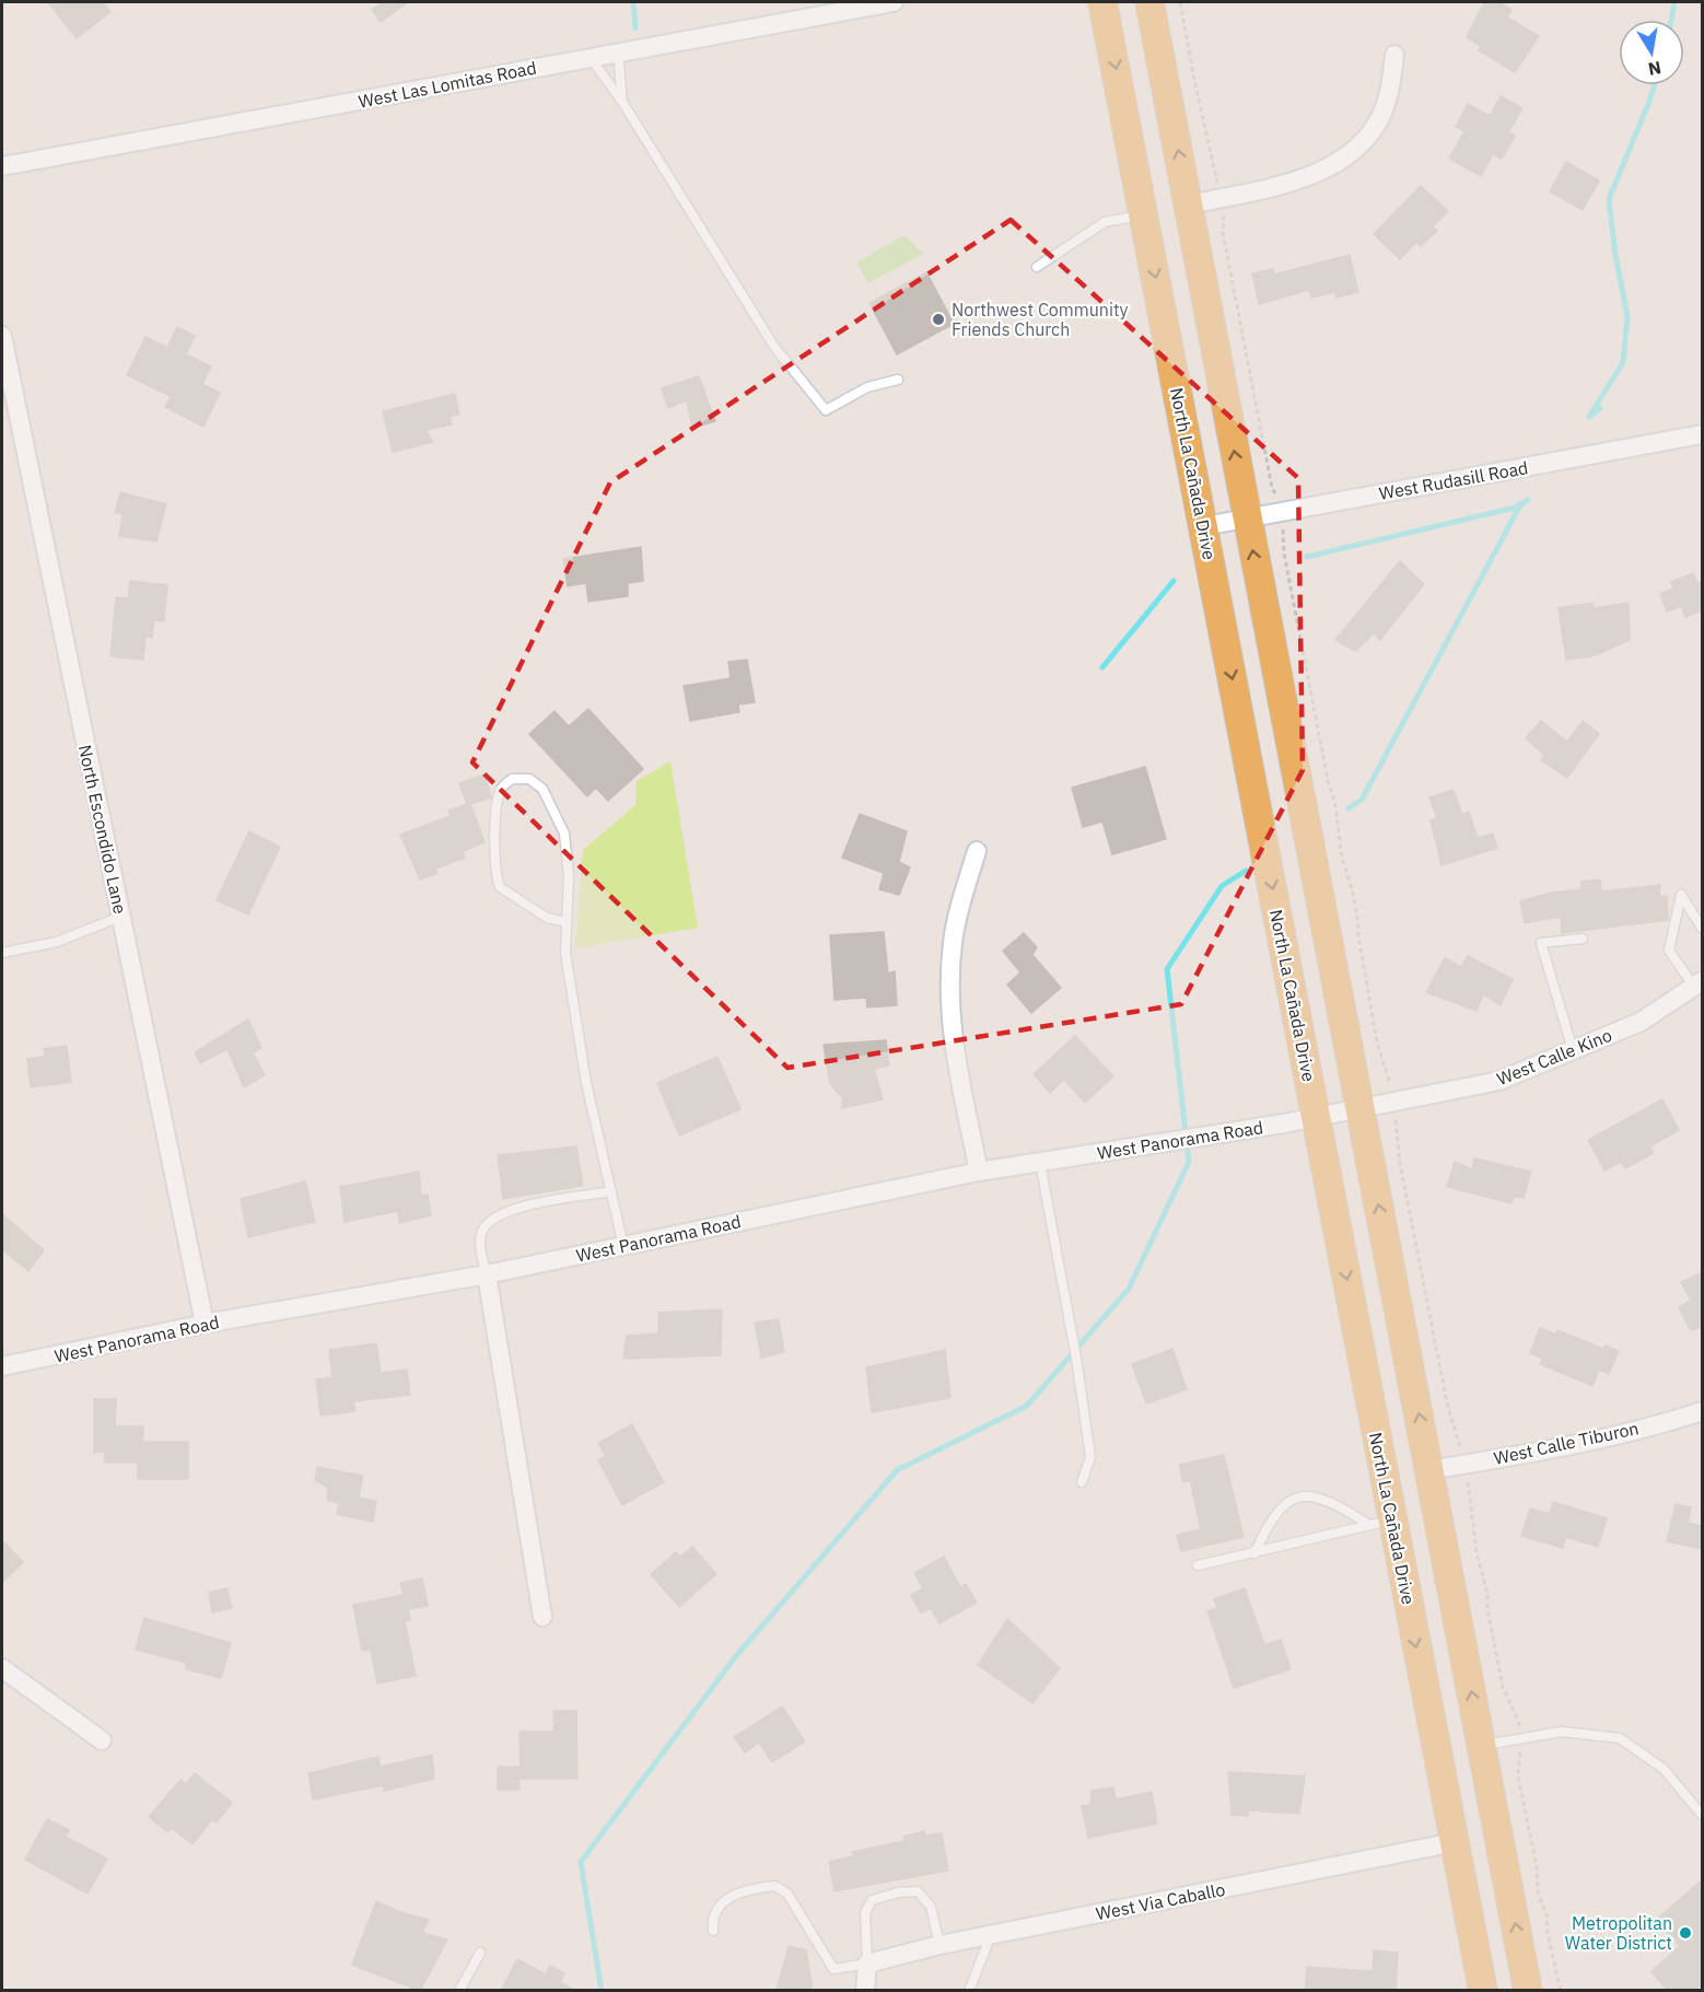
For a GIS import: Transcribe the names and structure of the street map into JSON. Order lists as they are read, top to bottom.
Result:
{
  "streets": {
    "main road": ["North La Cañada Drive"],
    "street": [
      "West Las Lomitas Road",
      "West Rudasill Road",
      "North Escondido Lane",
      "West Calle Kino",
      "West Panorama Road",
      "West Calle Tiburon",
      "West Via Caballo"
    ]
  },
  "crossings": [
    ["North La Cañada Drive", "West Rudasill Road"],
    ["North La Cañada Drive", "West Calle Kino"],
    ["North La Cañada Drive", "West Panorama Road"],
    ["North La Cañada Drive", "West Via Caballo"],
    ["North Escondido Lane", "West Panorama Road"],
    ["West Calle Kino", "West Panorama Road"]
  ],
  "places": ["Northwest Community Friends Church", "Metropolitan Water District"],
  "north": "bottom"
}
